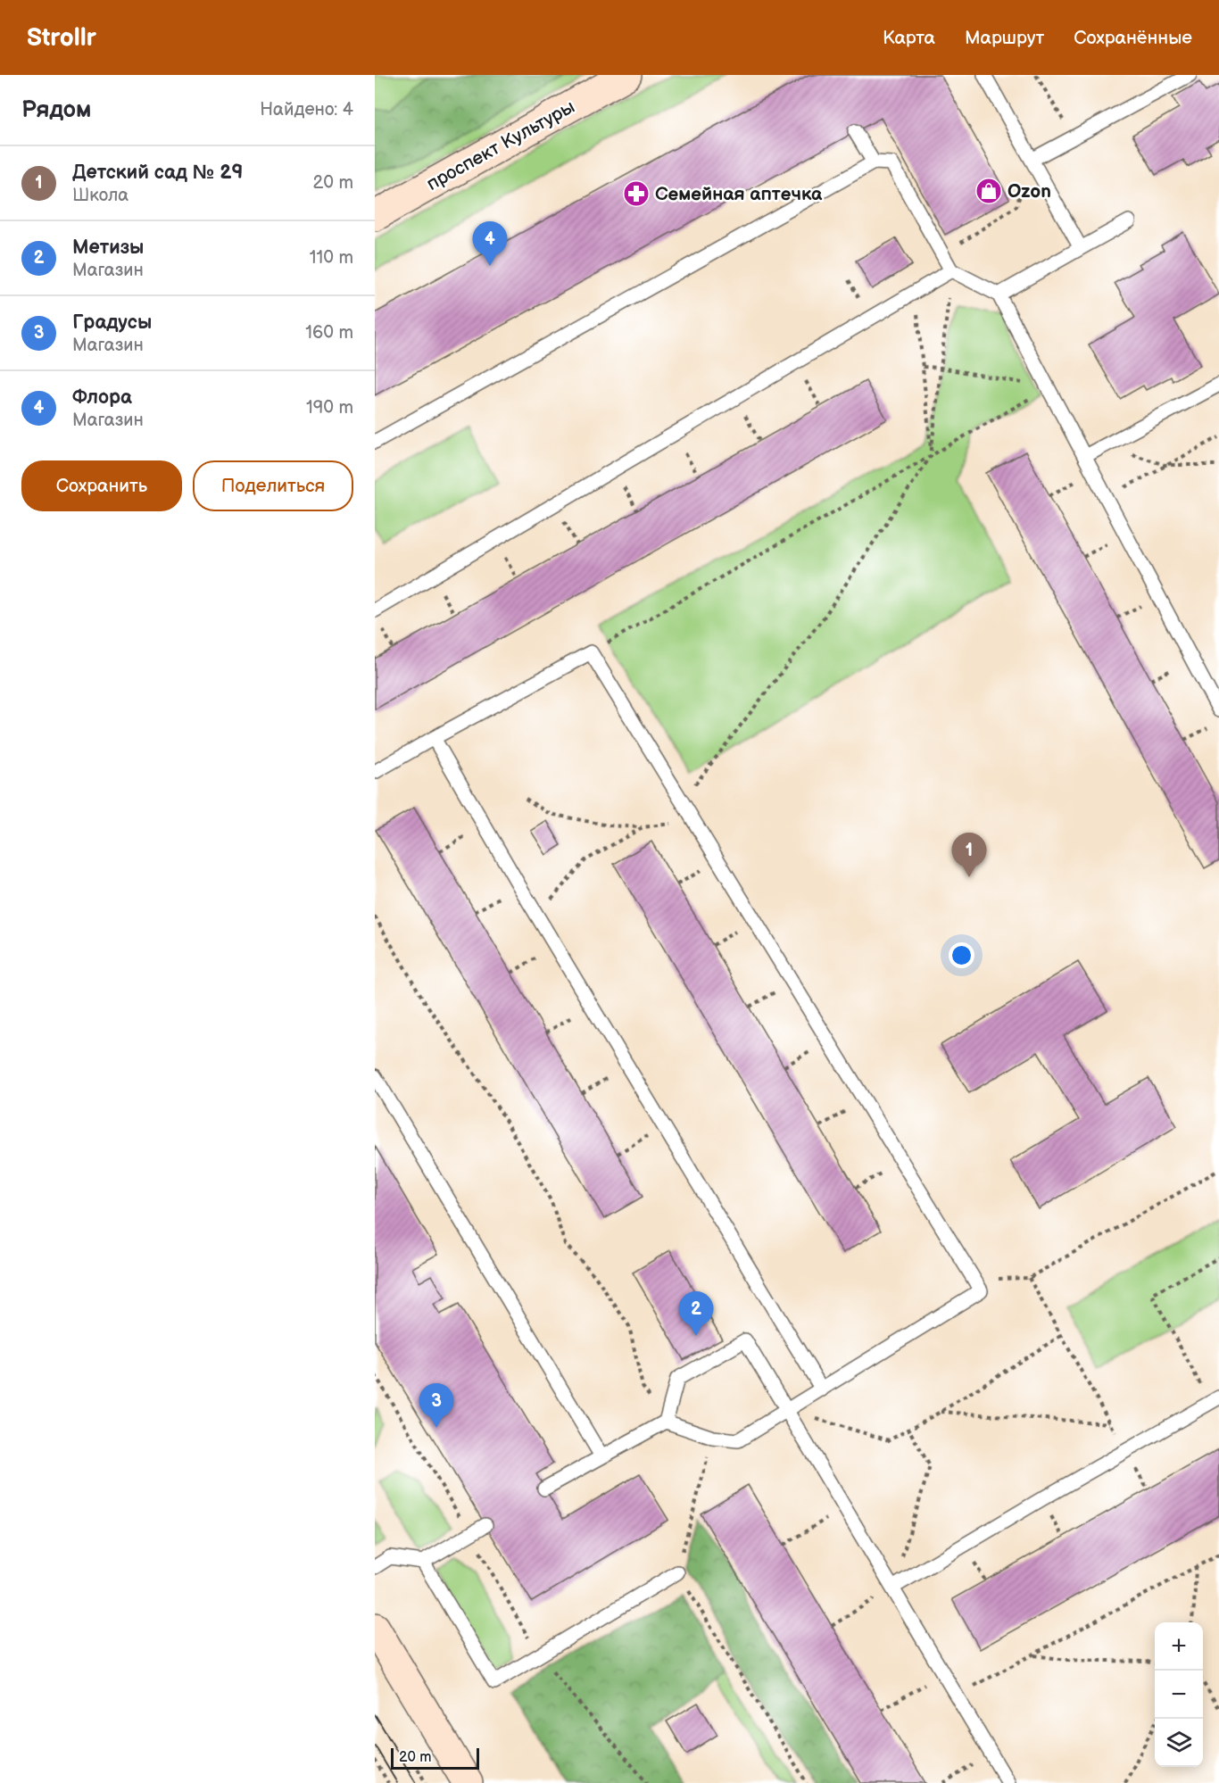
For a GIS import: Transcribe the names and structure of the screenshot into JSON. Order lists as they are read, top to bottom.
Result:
{
  "streets": {
    "street": ["проспект Культуры"]
  },
  "places": {
    "shop": ["Ozon"],
    "pharmacy": ["Семейная аптечка"]
  },
  "scale_bar": "20 m",
  "page": {
    "header": "Strollr",
    "nav": ["Карта", "Маршрут", "Сохранённые"],
    "heading": ["Рядом", "Найдено: 4"],
    "list": [
      {
        "mark": "1",
        "name": "Детский сад № 29",
        "note": "Школа",
        "value": "20 m"
      },
      {
        "mark": "2",
        "name": "Метизы",
        "note": "Магазин",
        "value": "110 m"
      },
      {
        "mark": "3",
        "name": "Градусы",
        "note": "Магазин",
        "value": "160 m"
      },
      {
        "mark": "4",
        "name": "Флора",
        "note": "Магазин",
        "value": "190 m"
      }
    ],
    "pins": [
      "4",
      "1",
      "2",
      "3"
    ],
    "buttons": ["Сохранить", "Поделиться"],
    "map_buttons": ["+", "−"],
    "scale": "20 m"
  }
}
